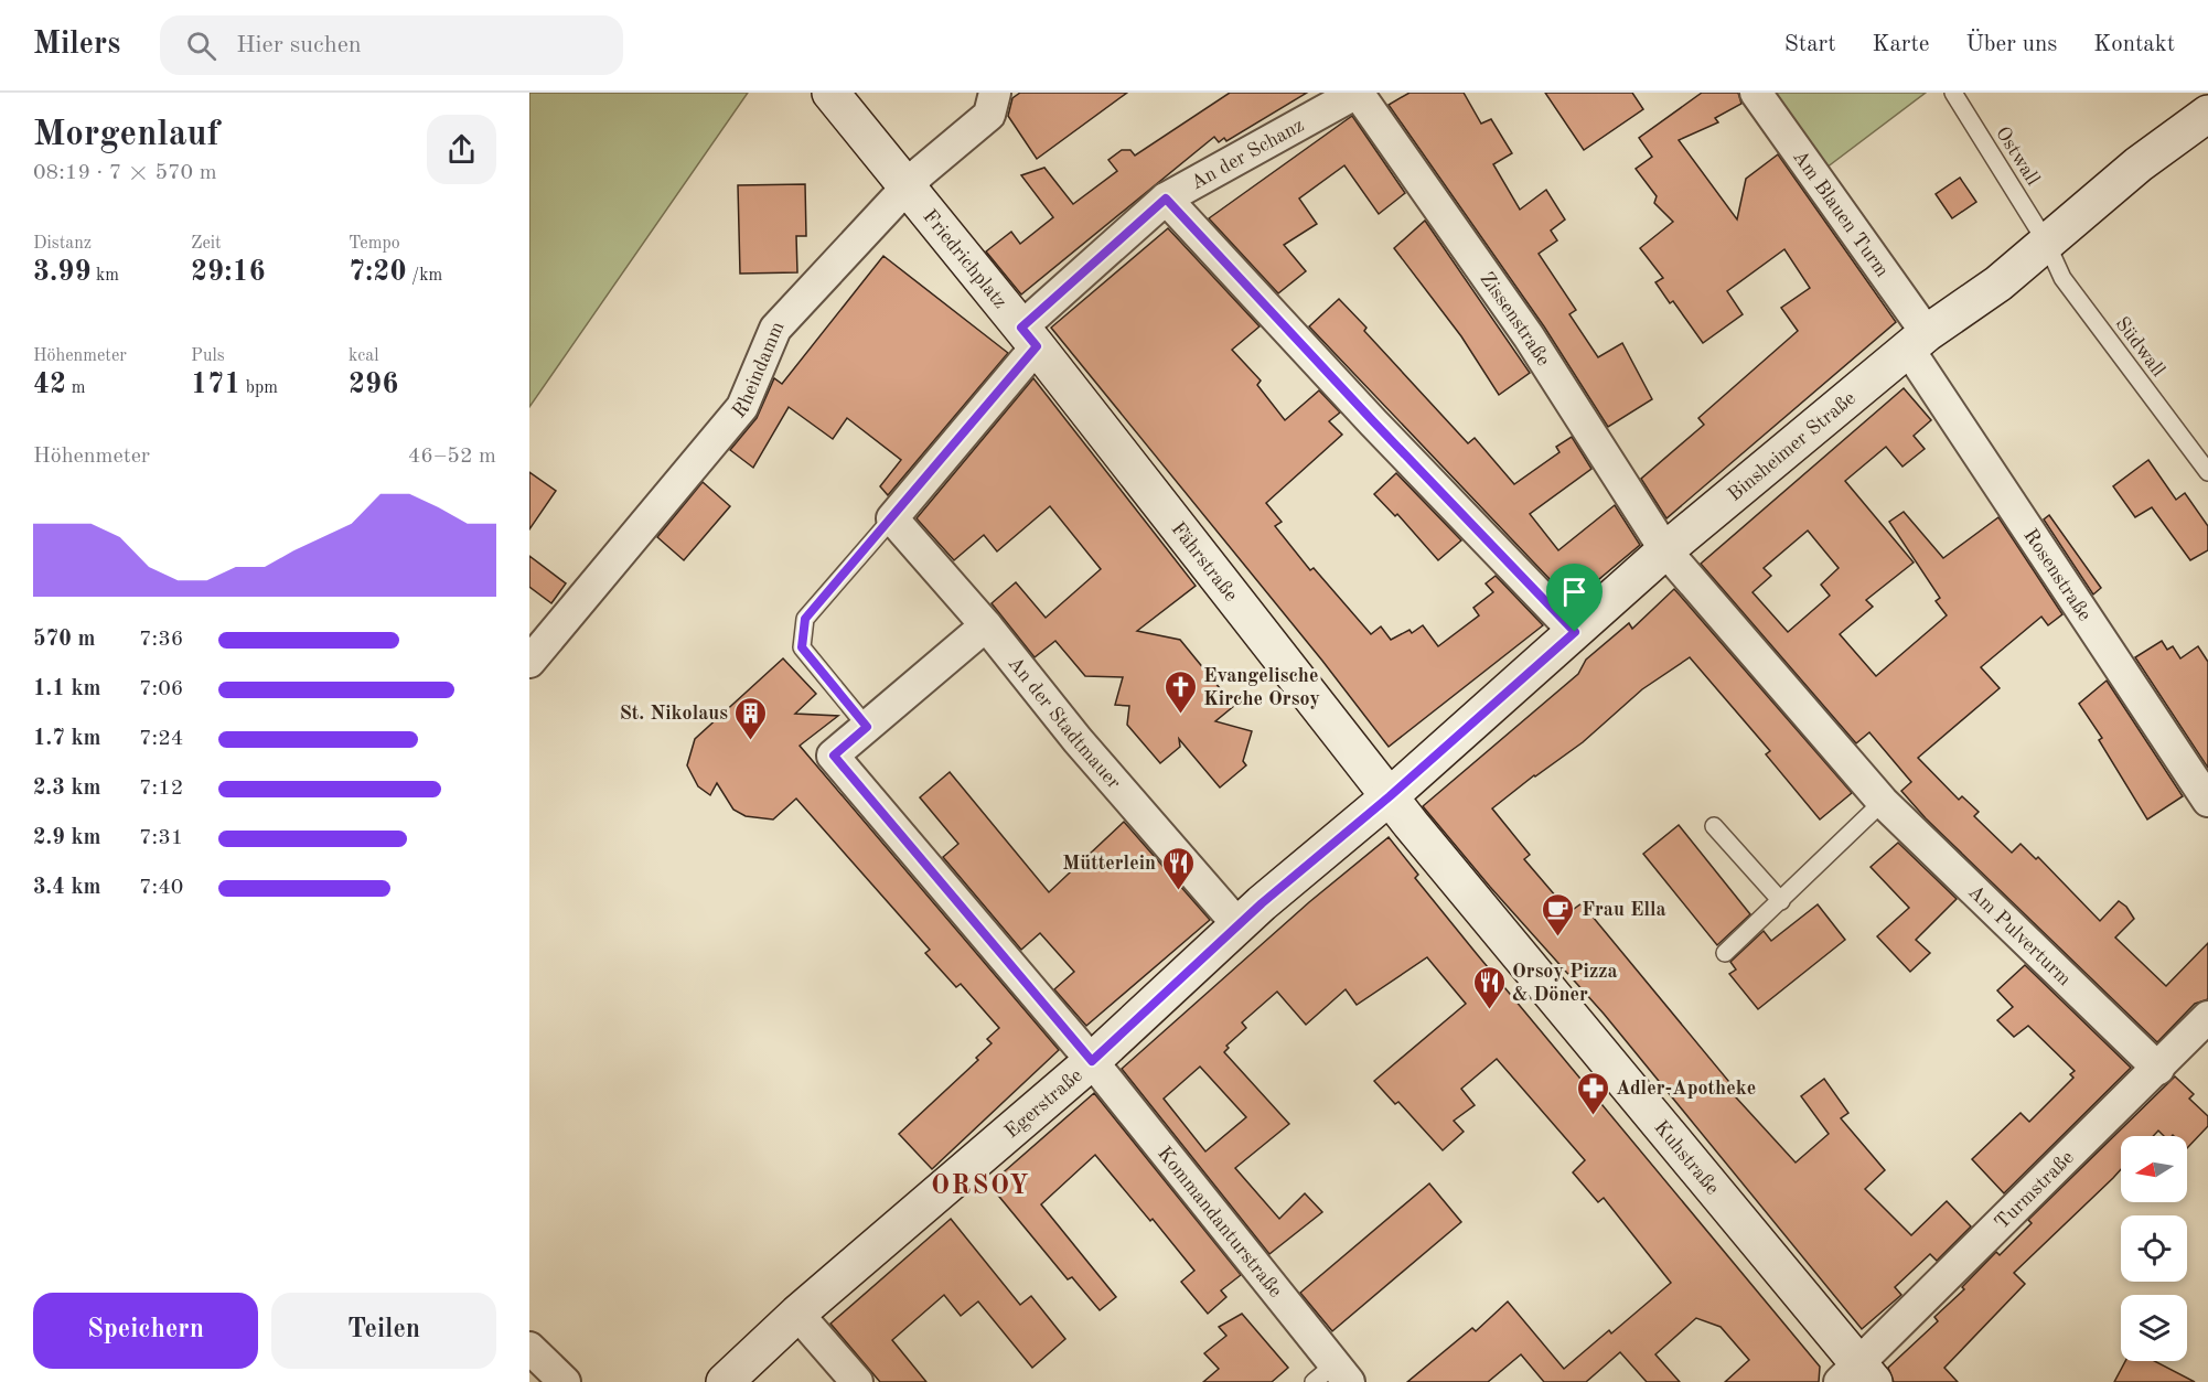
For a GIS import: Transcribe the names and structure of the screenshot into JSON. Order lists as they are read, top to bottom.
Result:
{
  "streets": {
    "main road": [
      "Friedrichplatz",
      "Binsheimer Straße",
      "Fährstraße",
      "Egerstraße",
      "Kuhstraße"
    ],
    "street": [
      "An der Schanz",
      "Am Blauen Turm",
      "Zissenstraße",
      "Rheindamm",
      "Rosenstraße",
      "An der Stadtmauer",
      "Am Pulverturm",
      "Turmstraße",
      "Kommandanturstraße"
    ],
    "lane": ["Ostwall", "Südwall"]
  },
  "crossings": [
    ["An der Schanz", "Friedrichplatz"],
    ["An der Schanz", "Zissenstraße"],
    ["An der Schanz", "Fährstraße"],
    ["An der Schanz", "An der Stadtmauer"],
    ["Ostwall", "Südwall"],
    ["Ostwall", "Binsheimer Straße"],
    ["Am Blauen Turm", "Binsheimer Straße"],
    ["Am Blauen Turm", "Rosenstraße"],
    ["Friedrichplatz", "Rheindamm"],
    ["Friedrichplatz", "Fährstraße"],
    ["Zissenstraße", "Binsheimer Straße"],
    ["Zissenstraße", "Am Pulverturm"],
    ["Südwall", "Binsheimer Straße"],
    ["Binsheimer Straße", "Fährstraße"],
    ["Binsheimer Straße", "Rosenstraße"],
    ["Binsheimer Straße", "Am Pulverturm"],
    ["Binsheimer Straße", "Egerstraße"],
    ["Binsheimer Straße", "Kuhstraße"],
    ["Fährstraße", "Egerstraße"],
    ["Fährstraße", "Kuhstraße"],
    ["An der Stadtmauer", "Egerstraße"],
    ["Am Pulverturm", "Turmstraße"],
    ["Egerstraße", "Kuhstraße"],
    ["Egerstraße", "Kommandanturstraße"],
    ["Kuhstraße", "Turmstraße"]
  ],
  "districts": ["ORSOY"],
  "places": {
    "church": ["Evangelische Kirche Orsoy"],
    "building": ["St. Nikolaus"],
    "restaurant": ["Mütterlein", "Orsoy Pizza & Döner"],
    "cafe": ["Frau Ella"],
    "pharmacy": ["Adler-Apotheke"]
  },
  "north": "left",
  "page": {
    "header": "Milers",
    "search": "Hier suchen",
    "nav": [
      "Start",
      "Karte",
      "Über uns",
      "Kontakt"
    ],
    "heading": ["Morgenlauf", "08:19 · 7 × 570 m"],
    "stats": [
      ["Distanz", "3.99 km"],
      ["Zeit", "29:16"],
      ["Tempo", "7:20 /km"],
      ["Höhenmeter", "42 m"],
      ["Puls", "171 bpm"],
      ["kcal", "296"]
    ],
    "chart": ["Höhenmeter", "46–52 m"],
    "list": [
      {
        "name": "570 m",
        "note": "7:36"
      },
      {
        "name": "1.1 km",
        "note": "7:06"
      },
      {
        "name": "1.7 km",
        "note": "7:24"
      },
      {
        "name": "2.3 km",
        "note": "7:12"
      },
      {
        "name": "2.9 km",
        "note": "7:31"
      },
      {
        "name": "3.4 km",
        "note": "7:40"
      }
    ],
    "buttons": ["Speichern", "Teilen"]
  }
}
